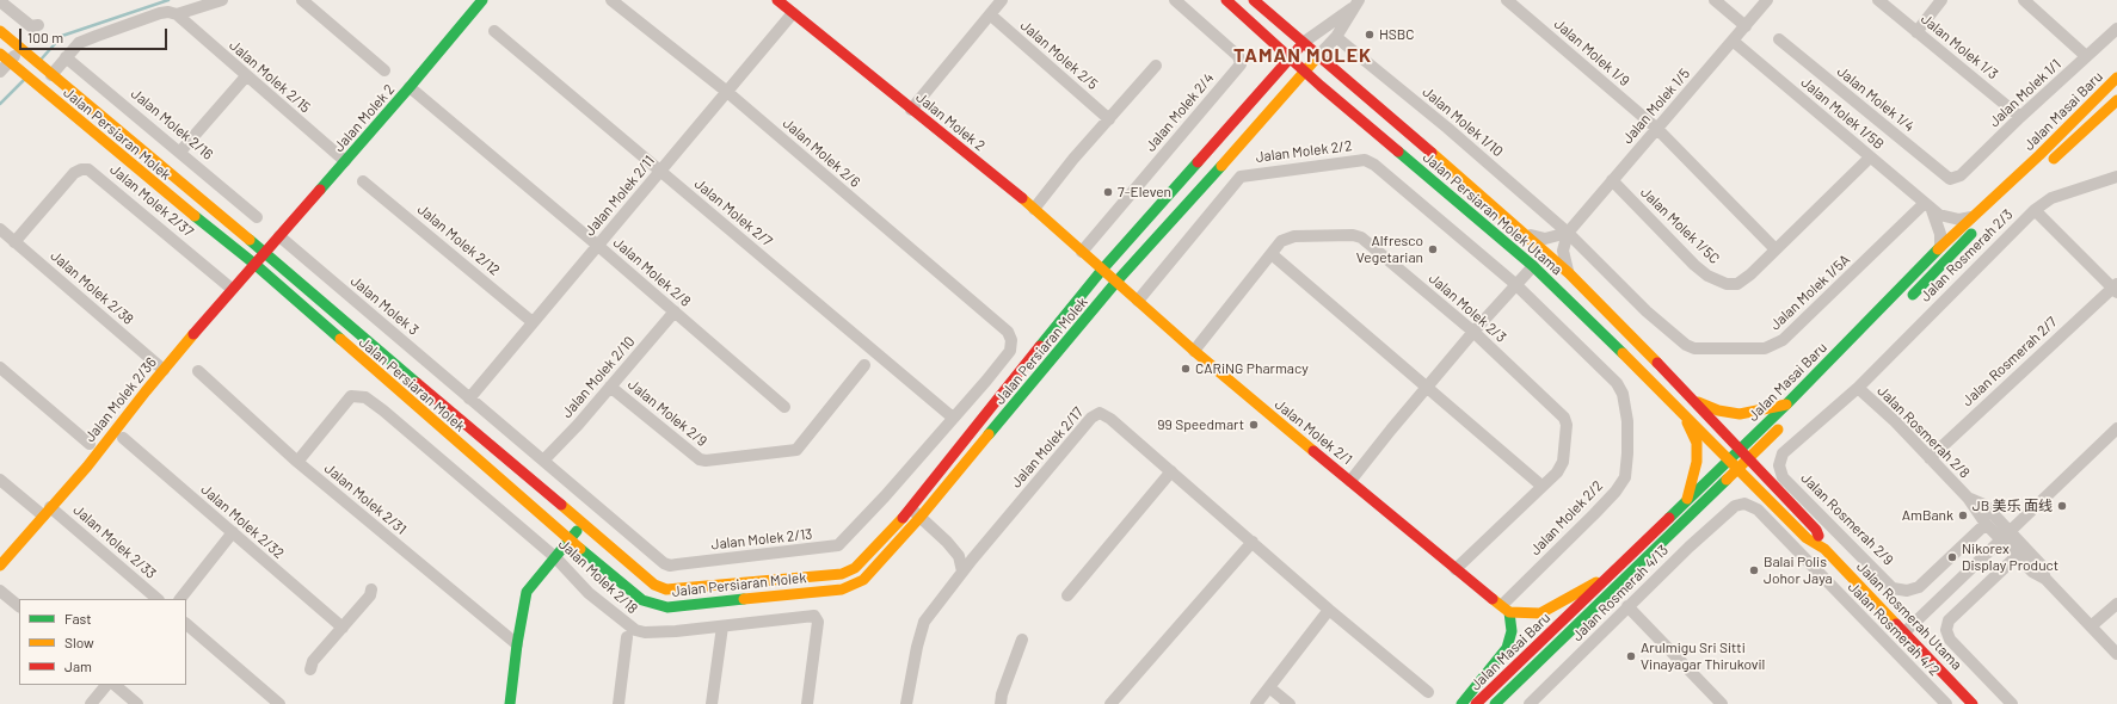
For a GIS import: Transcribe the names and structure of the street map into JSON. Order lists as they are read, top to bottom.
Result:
{
  "streets": {
    "main road": [
      "Jalan Masai Baru",
      "Jalan Molek 2",
      "Jalan Persiaran Molek",
      "Jalan Persiaran Molek Utama",
      "Jalan Molek 2/36",
      "Jalan Molek 2/1",
      "Jalan Rosmerah Utama"
    ],
    "street": [
      "Jalan Molek 1/3",
      "Jalan Molek 1/9",
      "Jalan Molek 2/5",
      "Jalan Molek 2/15",
      "Jalan Molek 1/1",
      "Jalan Molek 1/4",
      "Jalan Molek 1/5",
      "Jalan Molek 2/4",
      "Jalan Molek 1/5B",
      "Jalan Molek 1/10",
      "Jalan Molek 2/16",
      "Jalan Molek 2/2",
      "Jalan Molek 2/6",
      "Jalan Molek 2/11",
      "Jalan Molek 2/37",
      "Jalan Molek 2/7",
      "Jalan Molek 1/5C",
      "Jalan Molek 2/12",
      "Jalan Rosmerah 2/3",
      "Jalan Molek 2/8",
      "Jalan Molek 2/38",
      "Jalan Molek 1/5A",
      "Jalan Molek 3",
      "Jalan Molek 2/3",
      "Jalan Rosmerah 2/7",
      "Jalan Molek 2/10",
      "Jalan Molek 2/9",
      "Jalan Rosmerah 2/8",
      "Jalan Molek 2/17",
      "Jalan Molek 2/31",
      "Jalan Rosmerah 2/9",
      "Jalan Molek 2/32",
      "Jalan Molek 2/13",
      "Jalan Molek 2/33",
      "Jalan Molek 2/18",
      "Jalan Rosmerah 4/13",
      "Jalan Rosmerah 4/2"
    ]
  },
  "crossings": [
    ["Jalan Molek 1/3", "Jalan Molek 1/1"],
    ["Jalan Molek 1/9", "Jalan Molek 1/5"],
    ["Jalan Molek 2/15", "Jalan Molek 2"],
    ["Jalan Molek 1/1", "Jalan Molek 1/4"],
    ["Jalan Molek 1/5", "Jalan Molek 1/5B"],
    ["Jalan Molek 1/5", "Jalan Molek 1/10"],
    ["Jalan Molek 1/5", "Jalan Molek 1/5C"],
    ["Jalan Molek 1/5", "Jalan Molek 1/5A"],
    ["Jalan Masai Baru", "Jalan Molek 1/5B"],
    ["Jalan Masai Baru", "Jalan Persiaran Molek Utama"],
    ["Jalan Masai Baru", "Jalan Rosmerah Utama"],
    ["Jalan Molek 2/4", "Jalan Molek 2"],
    ["Jalan Molek 1/5B", "Jalan Molek 1/5C"],
    ["Jalan Molek 1/5B", "Jalan Molek 1/5A"],
    ["Jalan Molek 2", "Jalan Persiaran Molek"],
    ["Jalan Molek 2", "Jalan Molek 2/11"],
    ["Jalan Molek 2", "Jalan Molek 2/8"],
    ["Jalan Molek 2", "Jalan Molek 3"],
    ["Jalan Molek 2", "Jalan Molek 2/36"],
    ["Jalan Molek 2", "Jalan Molek 2/1"],
    ["Jalan Molek 1/10", "Jalan Molek 1/5A"],
    ["Jalan Persiaran Molek", "Jalan Persiaran Molek Utama"],
    ["Jalan Persiaran Molek", "Jalan Molek 2/36"],
    ["Jalan Persiaran Molek", "Jalan Molek 2/1"],
    ["Jalan Molek 2/2", "Jalan Molek 2/1"],
    ["Jalan Molek 2/6", "Jalan Molek 2/11"],
    ["Jalan Molek 2/6", "Jalan Molek 2/13"],
    ["Jalan Molek 2/11", "Jalan Molek 2/7"],
    ["Jalan Molek 2/11", "Jalan Molek 2/12"],
    ["Jalan Molek 2/11", "Jalan Molek 2/8"],
    ["Jalan Molek 2/11", "Jalan Molek 3"],
    ["Jalan Molek 2/11", "Jalan Molek 2/13"],
    ["Jalan Molek 2/37", "Jalan Molek 2/38"],
    ["Jalan Molek 2/37", "Jalan Molek 2/36"],
    ["Jalan Molek 2/7", "Jalan Molek 2/13"],
    ["Jalan Persiaran Molek Utama", "Jalan Rosmerah Utama"],
    ["Jalan Rosmerah 2/3", "Jalan Rosmerah 2/8"],
    ["Jalan Rosmerah 2/3", "Jalan Rosmerah 2/9"],
    ["Jalan Molek 2/8", "Jalan Molek 2/10"],
    ["Jalan Molek 2/38", "Jalan Molek 2/36"],
    ["Jalan Molek 3", "Jalan Molek 2/13"],
    ["Jalan Molek 2/3", "Jalan Molek 2/1"],
    ["Jalan Rosmerah 2/7", "Jalan Rosmerah 2/8"],
    ["Jalan Molek 2/10", "Jalan Molek 2/9"],
    ["Jalan Molek 2/10", "Jalan Molek 2/13"],
    ["Jalan Molek 2/36", "Jalan Molek 2/33"],
    ["Jalan Rosmerah 2/8", "Jalan Rosmerah 2/9"],
    ["Jalan Molek 2/31", "Jalan Molek 2/18"],
    ["Jalan Rosmerah 4/13", "Jalan Rosmerah 4/2"]
  ],
  "districts": ["TAMAN MOLEK"],
  "places": [
    "HSBC",
    "7-Eleven",
    "Alfresco Vegetarian",
    "CARiNG Pharmacy",
    "99 Speedmart",
    "JB 美乐 面线",
    "AmBank",
    "Nikorex Display Product",
    "Balai Polis Johor Jaya",
    "Arulmigu Sri Sitti Vinayagar Thirukovil"
  ],
  "legend": ["Fast", "Slow", "Jam"],
  "scale_bar": "100 m"
}
